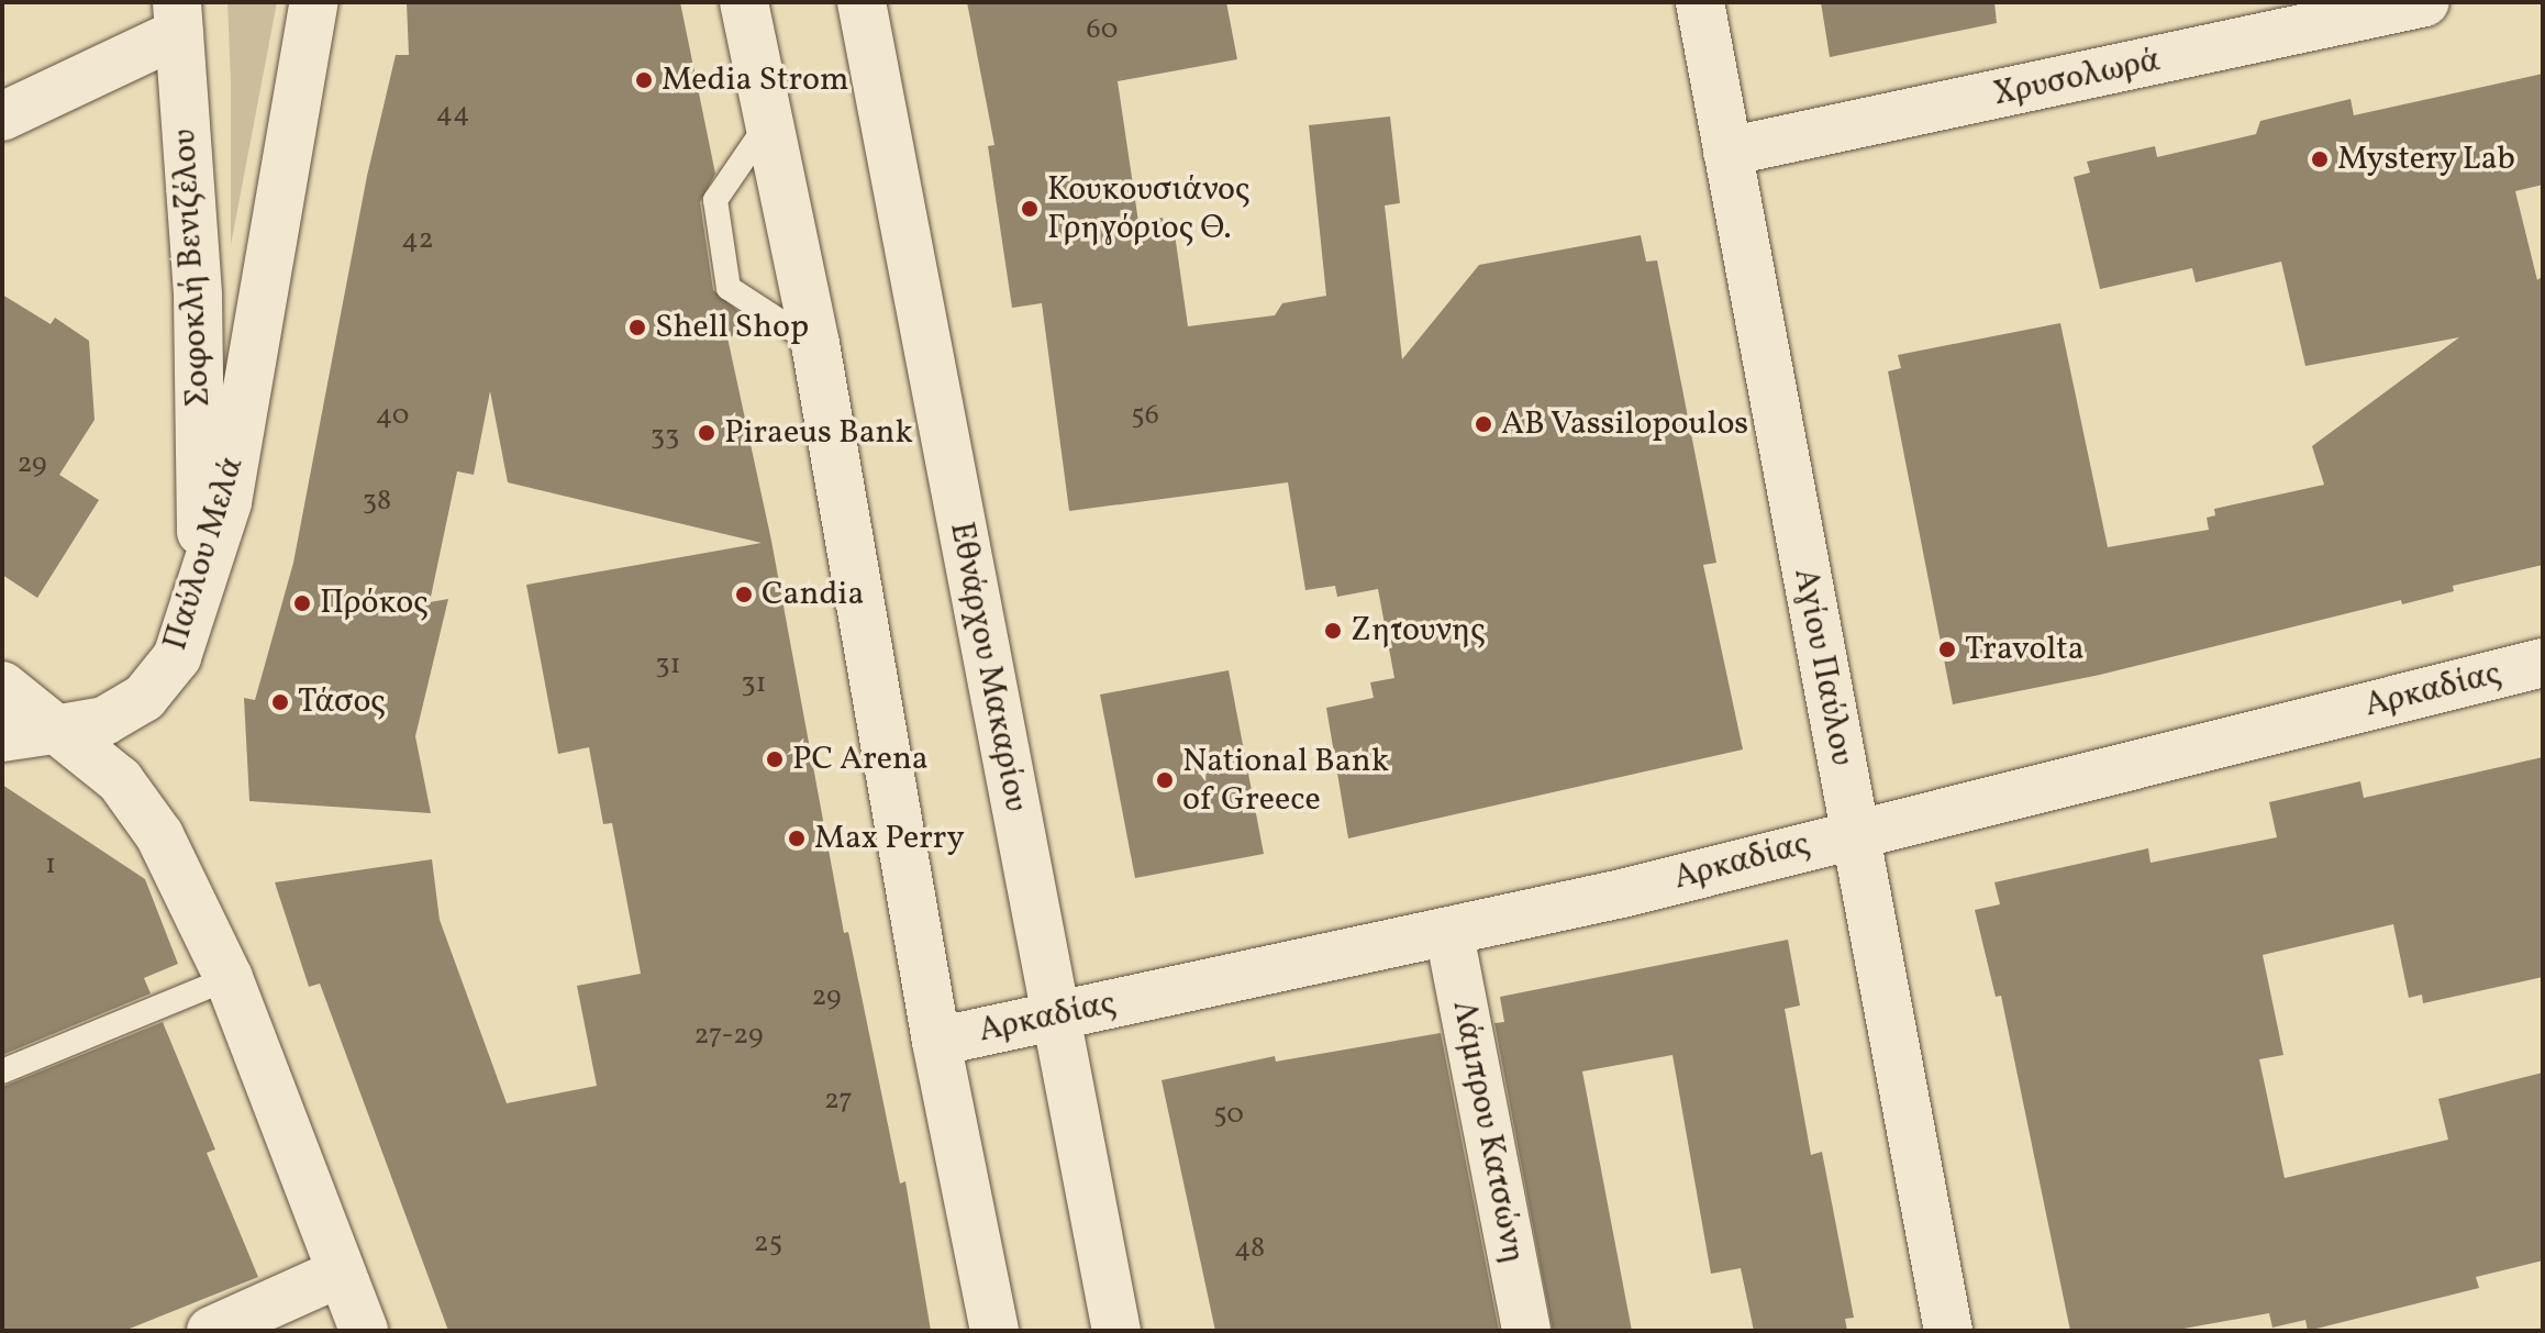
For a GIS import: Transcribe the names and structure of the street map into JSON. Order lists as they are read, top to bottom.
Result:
{
  "streets": {
    "street": [
      "Χρυσολωρά",
      "Σοφοκλή Βενιζέλου",
      "Παύλου Μελά",
      "Εθνάρχου Μακαρίου",
      "Αγίου Παύλου",
      "Αρκαδίας",
      "Λάμπρου Κατσώνη"
    ]
  },
  "crossings": [
    ["Χρυσολωρά", "Αγίου Παύλου"],
    ["Σοφοκλή Βενιζέλου", "Παύλου Μελά"],
    ["Εθνάρχου Μακαρίου", "Αρκαδίας"],
    ["Αγίου Παύλου", "Αρκαδίας"],
    ["Αρκαδίας", "Λάμπρου Κατσώνη"]
  ],
  "places": [
    "Media Strom",
    "Mystery Lab",
    "Κουκουσιάνος Γρηγόριος Θ.",
    "Shell Shop",
    "AB Vassilopoulos",
    "Piraeus Bank",
    "Candia",
    "Πρόκος",
    "Ζητουνης",
    "Travolta",
    "Τάσος",
    "PC Arena",
    "National Bank of Greece",
    "Max Perry"
  ],
  "house_numbers": [
    "60",
    "44",
    "42",
    "40",
    "56",
    "33",
    "29",
    "38",
    "31",
    "31",
    "1",
    "29",
    "27-29",
    "27",
    "50",
    "25",
    "48"
  ]
}
